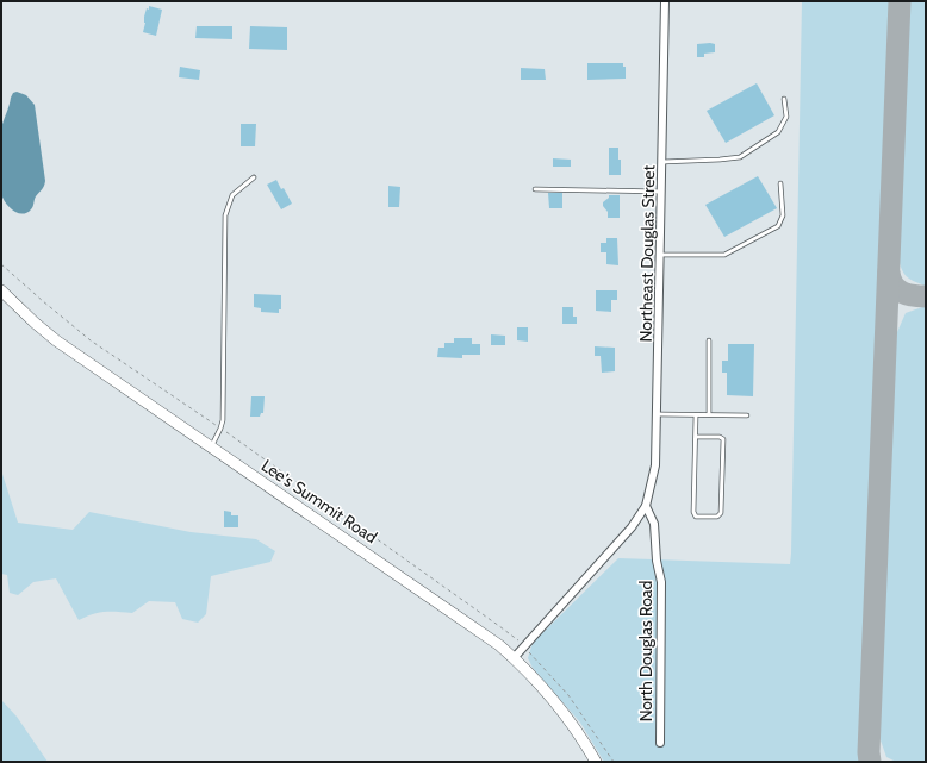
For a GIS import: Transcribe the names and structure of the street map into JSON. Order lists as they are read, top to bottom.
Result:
{
  "streets": {
    "main road": ["Lee's Summit Road"],
    "street": ["Northeast Douglas Street", "North Douglas Road"]
  },
  "crossings": [
    ["Northeast Douglas Street", "North Douglas Road"]
  ]
}
